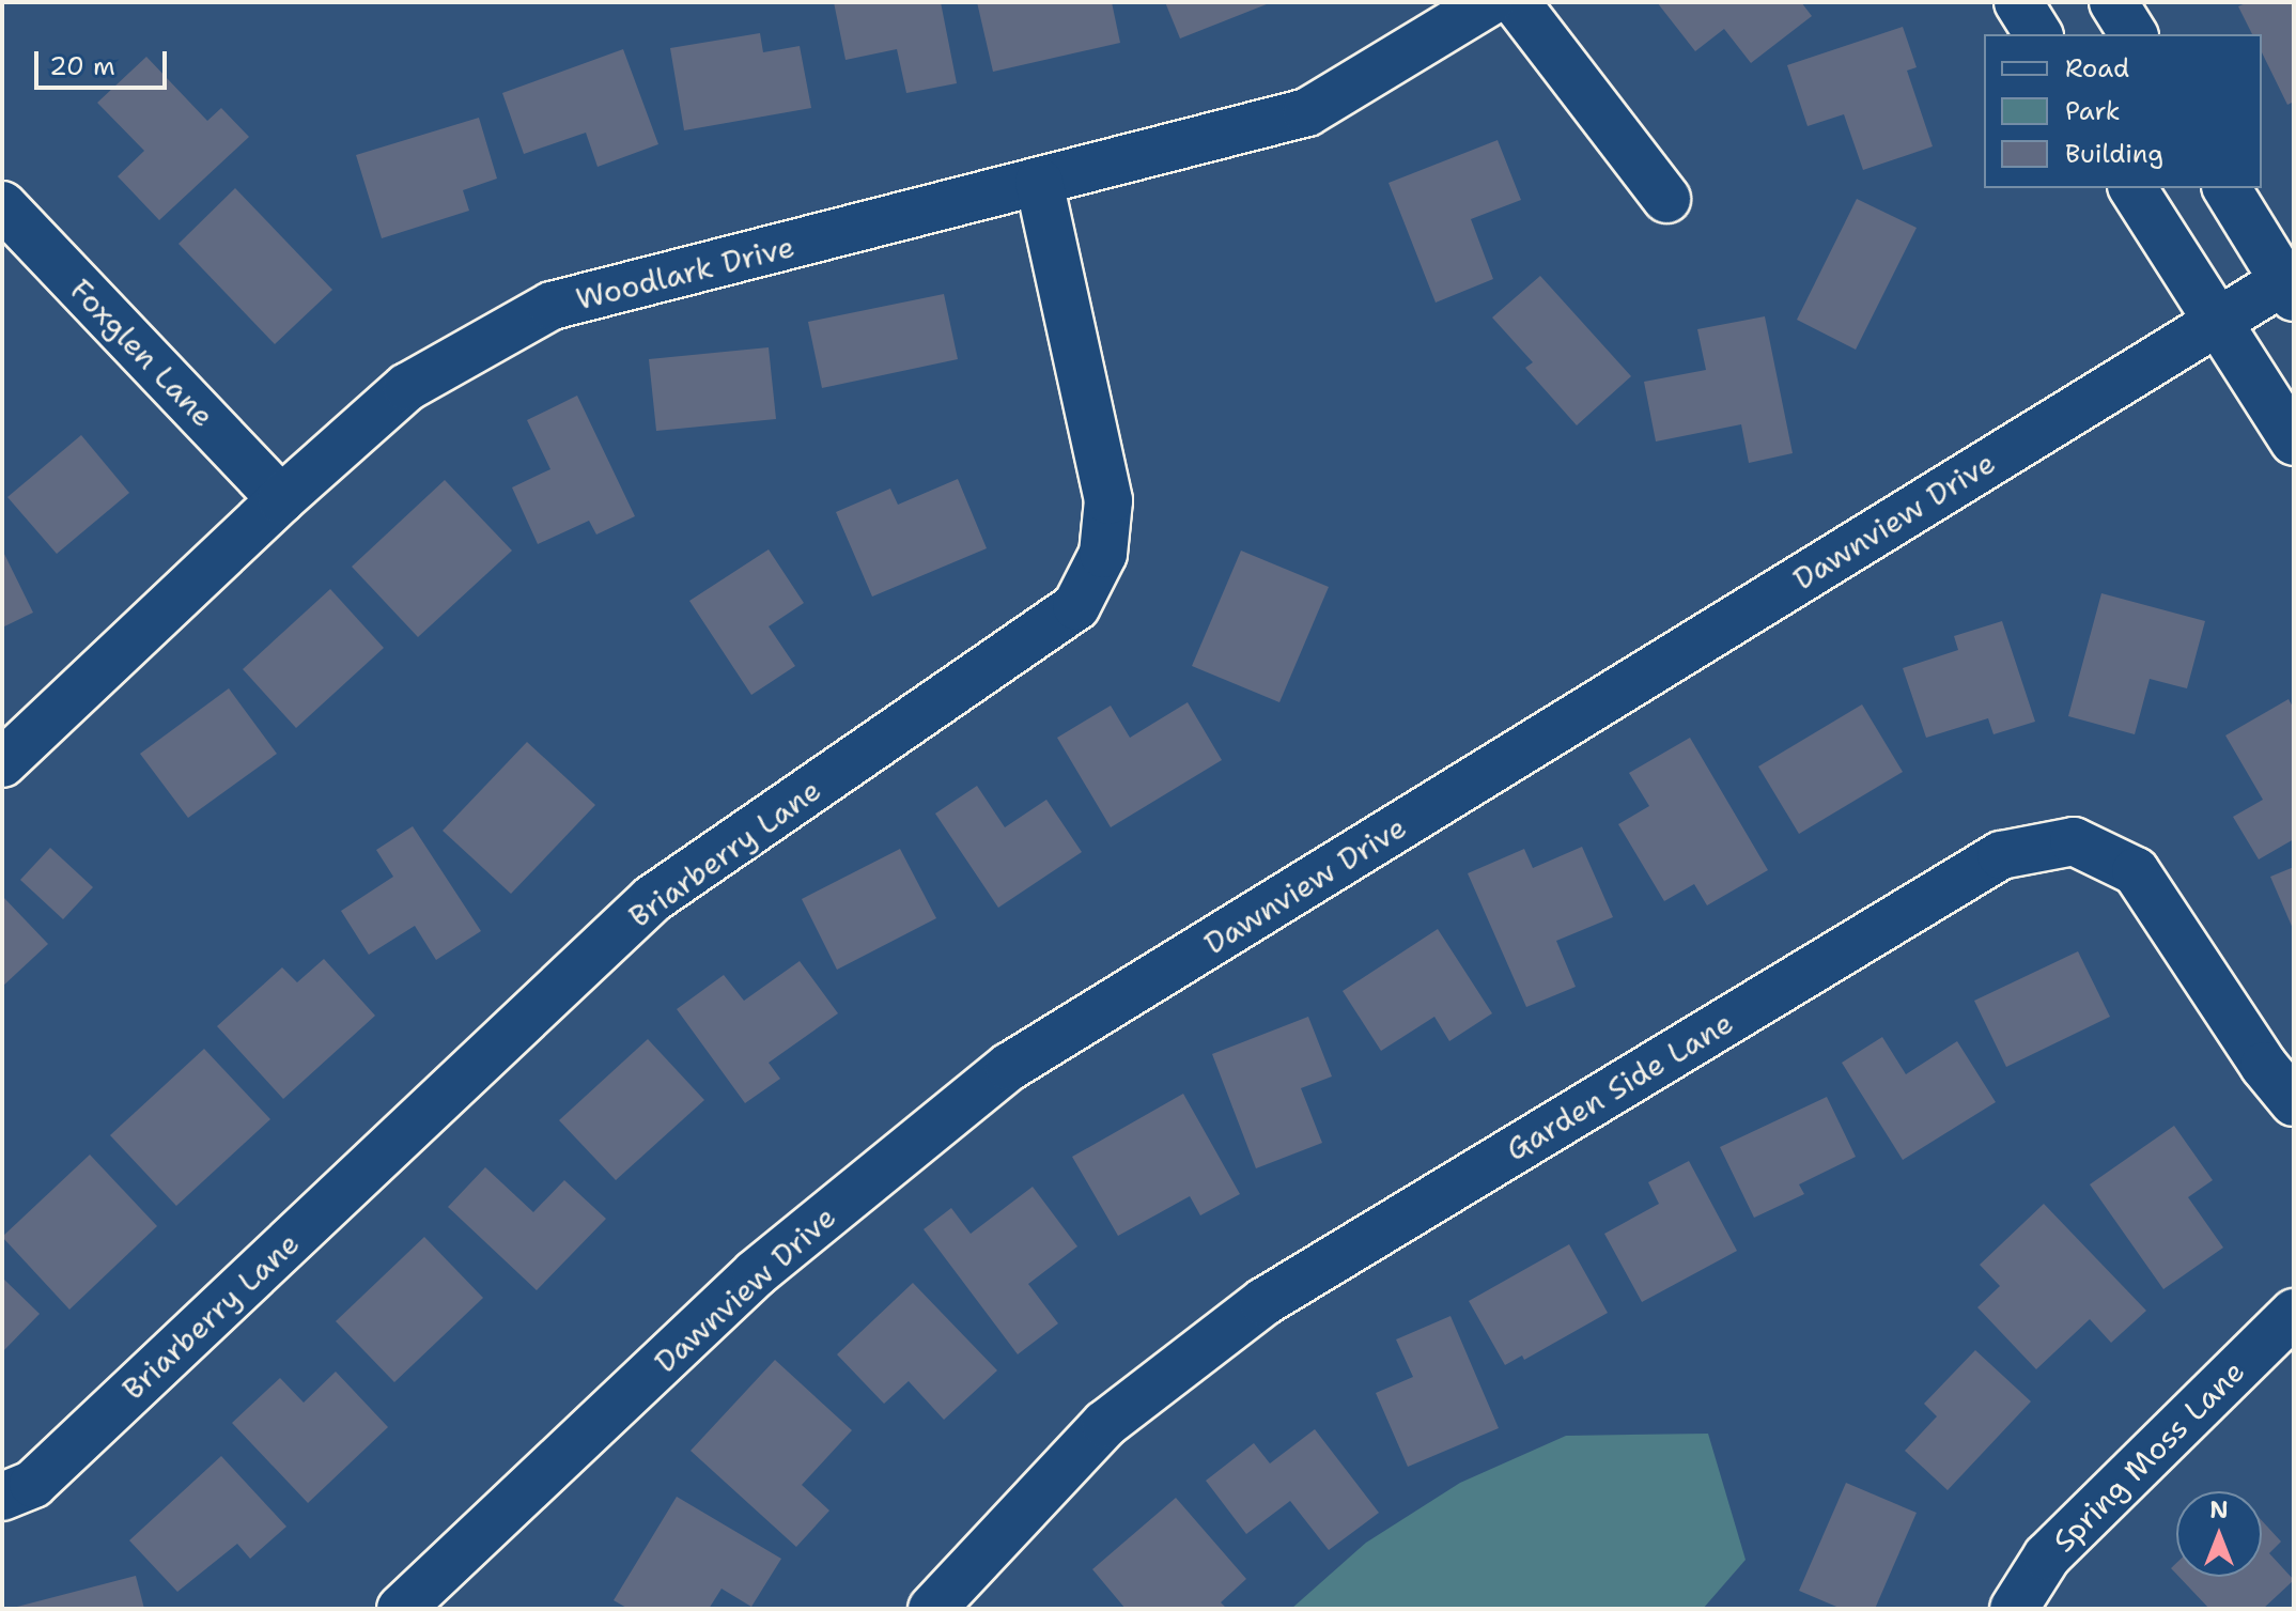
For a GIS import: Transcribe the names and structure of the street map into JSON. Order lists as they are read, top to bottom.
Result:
{
  "streets": {
    "street": [
      "Woodlark Drive",
      "Foxglen Lane",
      "Dawnview Drive",
      "Briarberry Lane",
      "Garden Side Lane",
      "Spring Moss Lane"
    ]
  },
  "crossings": [
    ["Woodlark Drive", "Foxglen Lane"],
    ["Woodlark Drive", "Briarberry Lane"]
  ],
  "legend": ["Road", "Park", "Building"],
  "scale_bar": "20 m",
  "north": "top"
}
